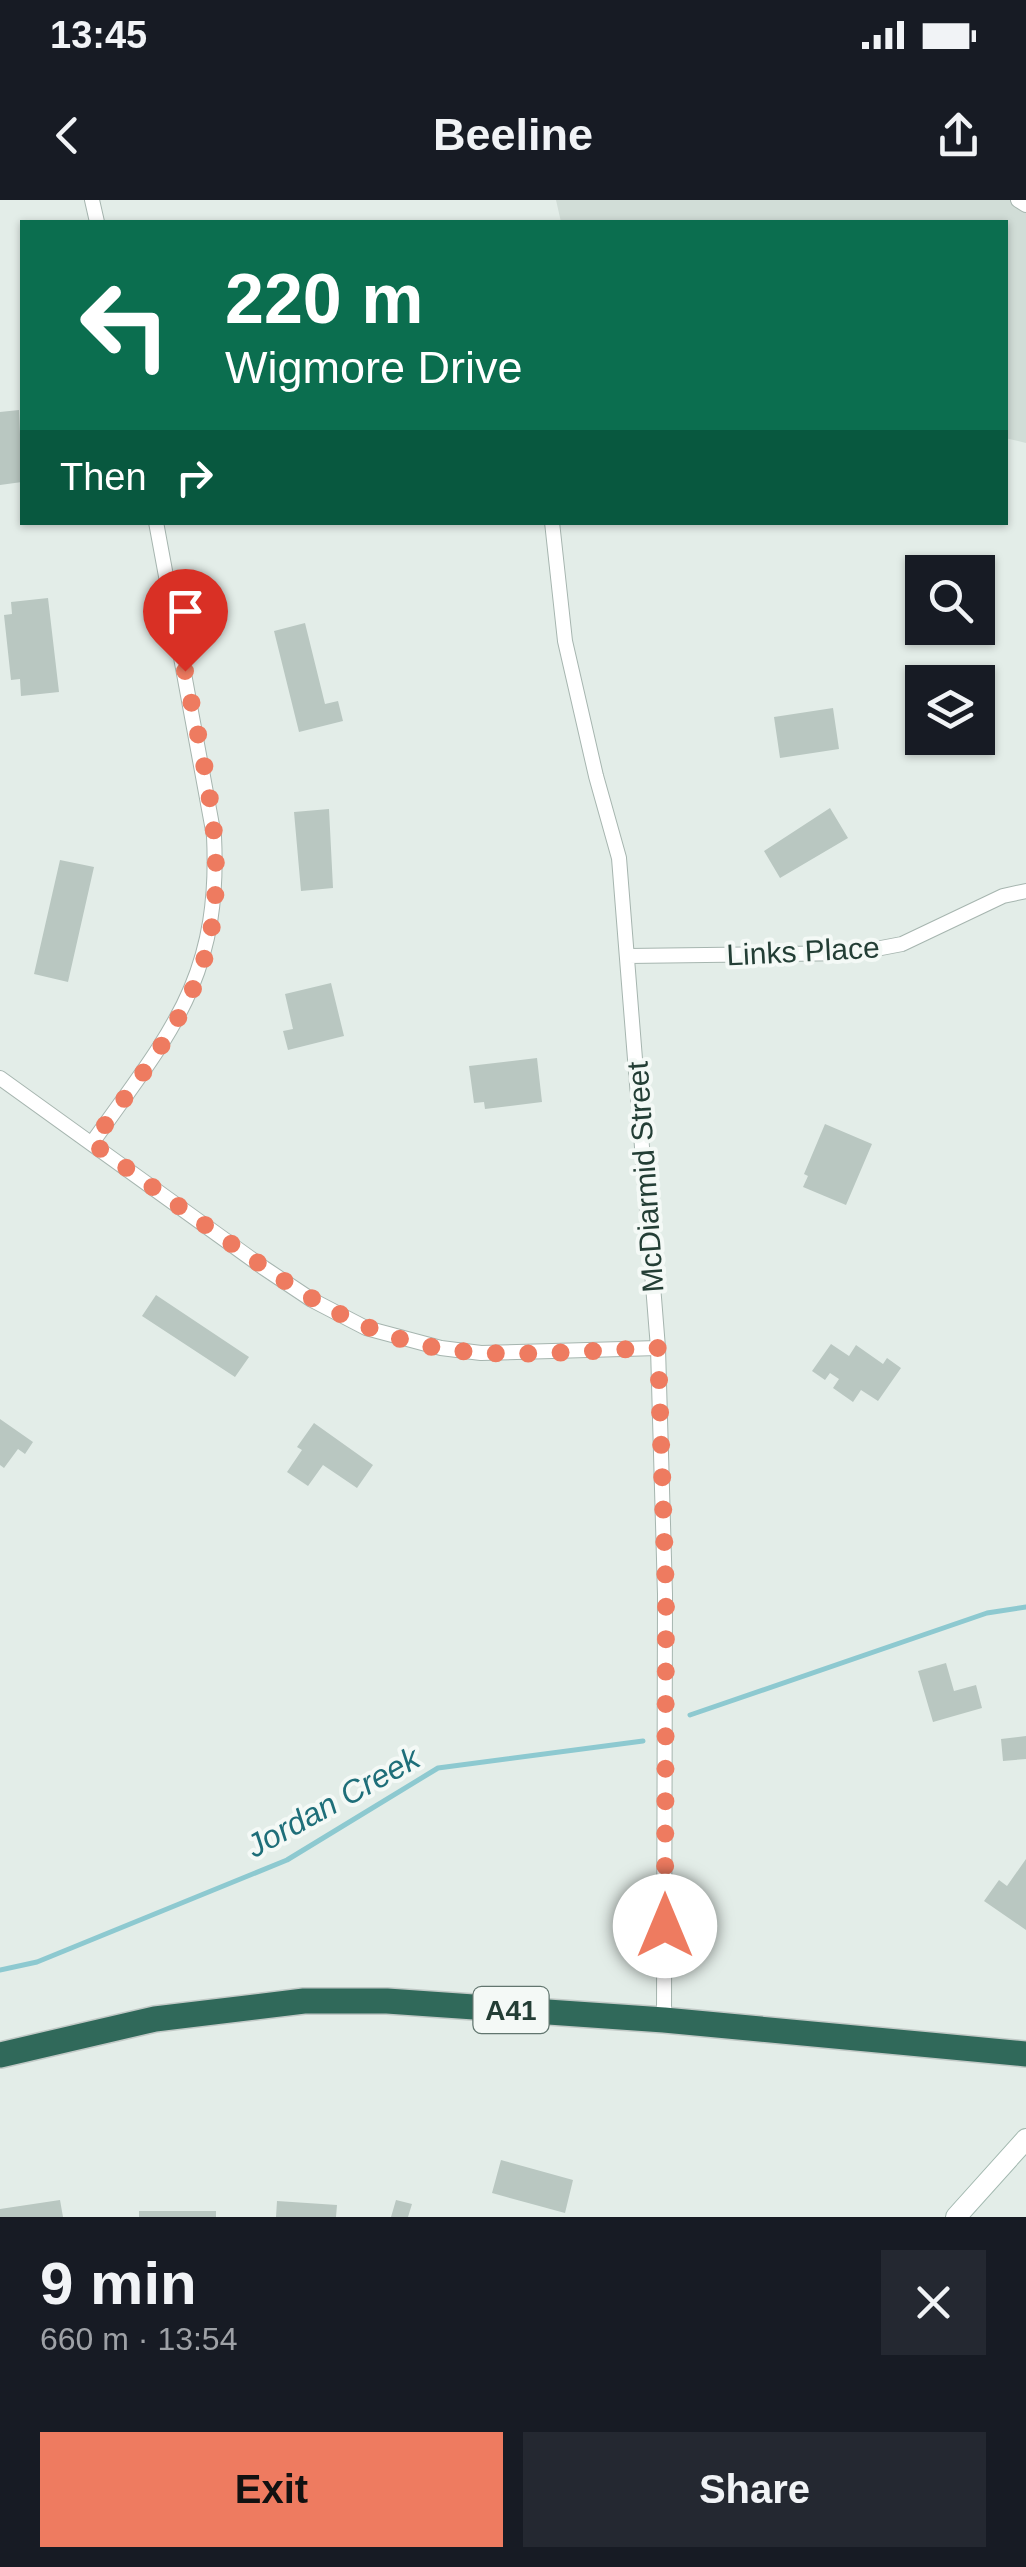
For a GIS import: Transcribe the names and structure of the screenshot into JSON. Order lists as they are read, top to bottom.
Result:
{
  "streets": {
    "highway": ["A41"],
    "street": ["Links Place", "McDiarmid Street"]
  },
  "crossings": [
    ["Links Place", "McDiarmid Street"],
    ["McDiarmid Street", "A41"]
  ],
  "water": ["Jordan Creek"],
  "page": {
    "status": "13:45",
    "header": "Beeline",
    "turn": ["220 m", "Wigmore Drive"],
    "then": "Then",
    "heading": ["9 min", "660 m · 13:54"],
    "buttons": ["Exit", "Share"]
  }
}
